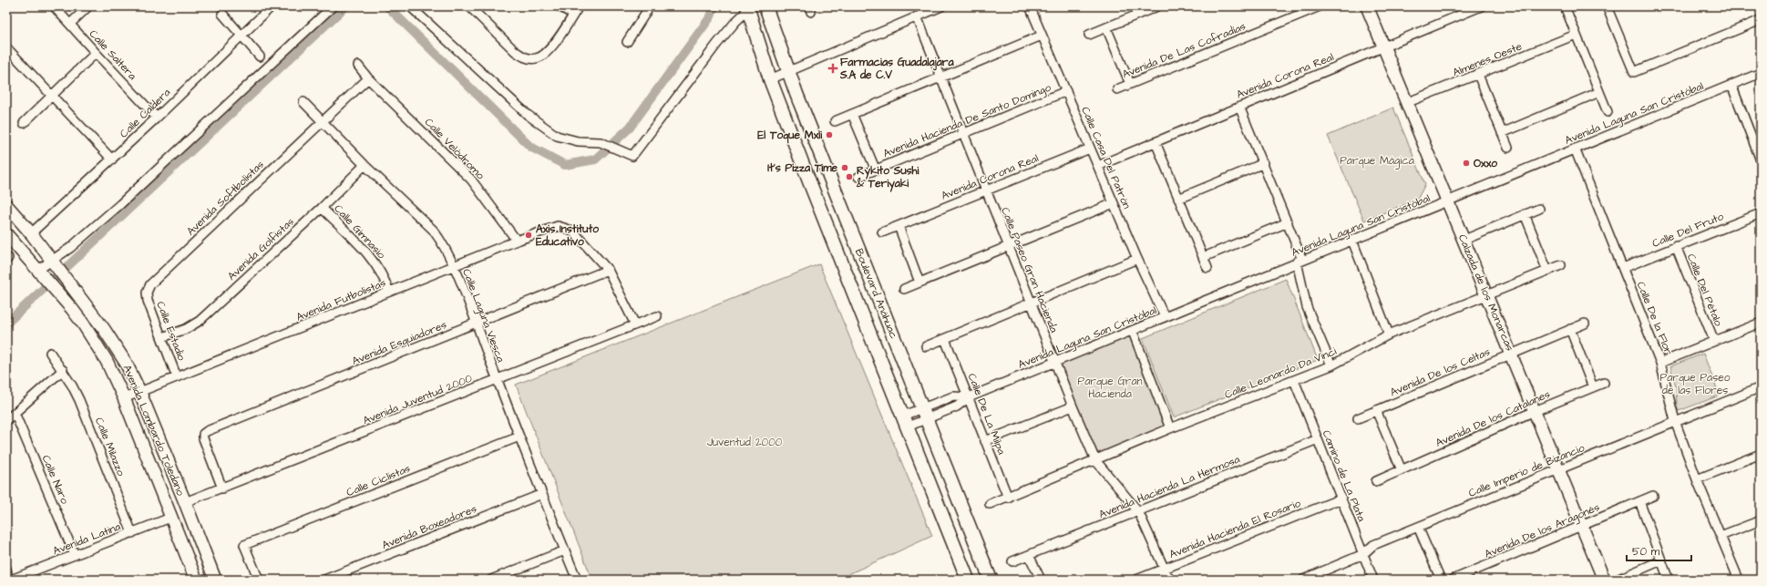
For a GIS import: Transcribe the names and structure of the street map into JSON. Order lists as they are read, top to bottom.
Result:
{
  "streets": {
    "main road": ["Calzada de los Monarcas", "Boulevard Anáhuac", "Avenida Lombardo Toledano"],
    "street": [
      "Avenida De Las Cofradías",
      "Calle Saltera",
      "Almenes Oeste",
      "Avenida Corona Real",
      "Calle Caldera",
      "Avenida Laguna San Cristóbal",
      "Avenida Hacienda De Santo Domingo",
      "Calle Velódromo",
      "Calle Casa Del Patrón",
      "Avenida Softbolistas",
      "Calle Del Fruto",
      "Calle Gimnasio",
      "Avenida Golfistas",
      "Calle Paseo Gran Hacienda",
      "Calle Del Pétalo",
      "Avenida Futbolistas",
      "Calle Laguna Viesca",
      "Calle De la Flor",
      "Calle Estadio",
      "Avenida Esquiadores",
      "Avenida De los Celtas",
      "Calle Leonardo Da Vinci",
      "Avenida Juventud 2000",
      "Calle De La Milpa",
      "Avenida De los Catalanes",
      "Calle Milazzo",
      "Calle Imperio de Bizancio",
      "Camino de La Plata",
      "Calle Naro",
      "Calle Ciclistas",
      "Avenida Hacienda La Hermosa",
      "Avenida Boxeadores",
      "Avenida Hacienda El Rosario",
      "Avenida De los Aragonés",
      "Avenida Latina"
    ]
  },
  "crossings": [
    ["Calle Saltera", "Calle Caldera"],
    ["Almenes Oeste", "Calzada de los Monarcas"],
    ["Avenida Corona Real", "Calle Casa Del Patrón"],
    ["Avenida Corona Real", "Calle Paseo Gran Hacienda"],
    ["Avenida Corona Real", "Calzada de los Monarcas"],
    ["Calle Caldera", "Avenida Lombardo Toledano"],
    ["Avenida Laguna San Cristóbal", "Calle Casa Del Patrón"],
    ["Avenida Laguna San Cristóbal", "Calle Paseo Gran Hacienda"],
    ["Avenida Laguna San Cristóbal", "Calzada de los Monarcas"],
    ["Avenida Laguna San Cristóbal", "Boulevard Anáhuac"],
    ["Avenida Laguna San Cristóbal", "Calle De la Flor"],
    ["Avenida Laguna San Cristóbal", "Calle De La Milpa"],
    ["Avenida Hacienda De Santo Domingo", "Calle Casa Del Patrón"],
    ["Avenida Hacienda De Santo Domingo", "Calle Paseo Gran Hacienda"],
    ["Calle Velódromo", "Avenida Futbolistas"],
    ["Avenida Softbolistas", "Calle Laguna Viesca"],
    ["Avenida Softbolistas", "Calle Estadio"],
    ["Calle Del Fruto", "Calle Del Pétalo"],
    ["Calle Del Fruto", "Calle De la Flor"],
    ["Calle Gimnasio", "Avenida Golfistas"],
    ["Calle Gimnasio", "Avenida Futbolistas"],
    ["Avenida Golfistas", "Calle Laguna Viesca"],
    ["Avenida Golfistas", "Calle Estadio"],
    ["Calle Paseo Gran Hacienda", "Calle Leonardo Da Vinci"],
    ["Calle Paseo Gran Hacienda", "Avenida Hacienda La Hermosa"],
    ["Calle Paseo Gran Hacienda", "Avenida Hacienda El Rosario"],
    ["Calzada de los Monarcas", "Avenida De los Celtas"],
    ["Calzada de los Monarcas", "Calle Leonardo Da Vinci"],
    ["Calzada de los Monarcas", "Avenida De los Catalanes"],
    ["Calzada de los Monarcas", "Calle Imperio de Bizancio"],
    ["Calzada de los Monarcas", "Avenida De los Aragonés"],
    ["Avenida Futbolistas", "Calle Laguna Viesca"],
    ["Avenida Futbolistas", "Calle Estadio"],
    ["Avenida Futbolistas", "Avenida Esquiadores"],
    ["Avenida Futbolistas", "Avenida Lombardo Toledano"],
    ["Calle Laguna Viesca", "Avenida Esquiadores"],
    ["Calle Laguna Viesca", "Avenida Juventud 2000"],
    ["Calle Laguna Viesca", "Calle Ciclistas"],
    ["Calle Laguna Viesca", "Avenida Boxeadores"],
    ["Calle De la Flor", "Calle Imperio de Bizancio"],
    ["Avenida Esquiadores", "Avenida Juventud 2000"],
    ["Calle Leonardo Da Vinci", "Calle De La Milpa"],
    ["Calle Leonardo Da Vinci", "Camino de La Plata"],
    ["Avenida Juventud 2000", "Avenida Lombardo Toledano"],
    ["Avenida Lombardo Toledano", "Avenida Latina"],
    ["Calle Milazzo", "Avenida Latina"],
    ["Calle Imperio de Bizancio", "Camino de La Plata"],
    ["Camino de La Plata", "Avenida Hacienda La Hermosa"],
    ["Camino de La Plata", "Avenida Hacienda El Rosario"],
    ["Calle Naro", "Avenida Latina"]
  ],
  "parks": [
    "Parque Mágica",
    "Parque Paseo de las Flores",
    "Parque Gran Hacienda",
    "Juventud 2000"
  ],
  "places": {
    "health": ["Farmacias Guadalajara S.A de C.V"],
    "other": [
      "El Toque Mxli",
      "Oxxo",
      "It's Pizza Time",
      "Rykito Sushi & Teriyaki",
      "Axis Instituto Educativo"
    ]
  },
  "scale_bar": "50 m"
}
